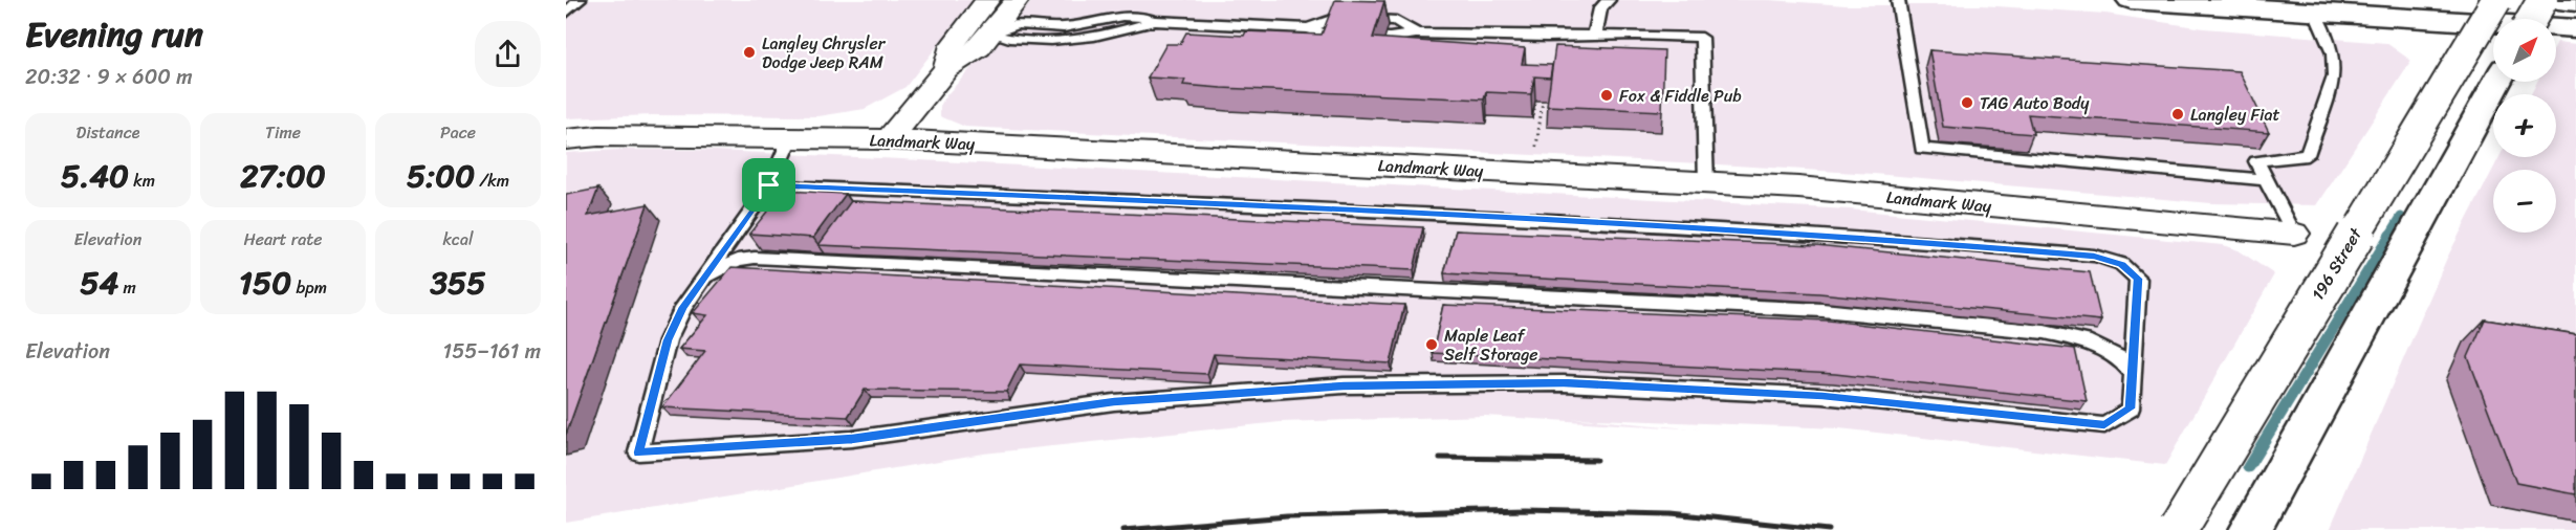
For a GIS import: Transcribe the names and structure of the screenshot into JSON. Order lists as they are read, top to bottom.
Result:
{
  "streets": {
    "main road": ["196 Street"],
    "street": ["Landmark Way"]
  },
  "places": [
    "Langley Chrysler Dodge Jeep RAM",
    "Fox & Fiddle Pub",
    "TAG Auto Body",
    "Langley Fiat",
    "Maple Leaf Self Storage"
  ],
  "north": "top right",
  "page": {
    "heading": ["Evening run", "20:32 · 9 × 600 m"],
    "map_buttons": ["+", "−"],
    "stats": [
      ["Distance", "5.40 km"],
      ["Time", "27:00"],
      ["Pace", "5:00 /km"],
      ["Elevation", "54 m"],
      ["Heart rate", "150 bpm"],
      ["kcal", "355"]
    ],
    "chart": ["Elevation", "155–161 m"]
  }
}
